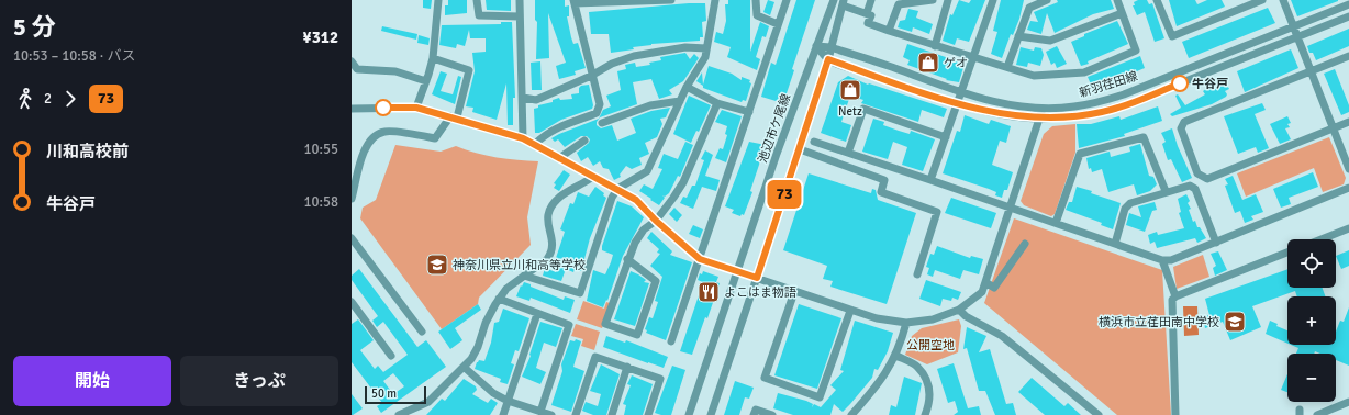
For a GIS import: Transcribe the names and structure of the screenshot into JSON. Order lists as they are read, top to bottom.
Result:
{
  "streets": {
    "street": ["新羽荏田線", "池辺市ケ尾線"]
  },
  "crossings": [
    ["新羽荏田線", "池辺市ケ尾線"]
  ],
  "parks": ["公開空地"],
  "places": {
    "shop": ["ゲオ", "Netz"],
    "other": ["牛谷戸"],
    "school or university": ["神奈川県立川和高等学校", "横浜市立荏田南中学校"],
    "restaurant": ["よこはま物語"]
  },
  "lines": ["bus line 73"],
  "scale_bar": "50 m",
  "page": {
    "heading": ["5 分", "10:53 – 10:58 · バス", "¥312"],
    "on_map": "73",
    "legs": ["2", "73"],
    "list": [
      {
        "name": "川和高校前",
        "value": "10:55"
      },
      {
        "name": "牛谷戸",
        "value": "10:58"
      }
    ],
    "map_buttons": ["+", "−"],
    "buttons": ["開始", "きっぷ"],
    "scale": "50 m"
  }
}
